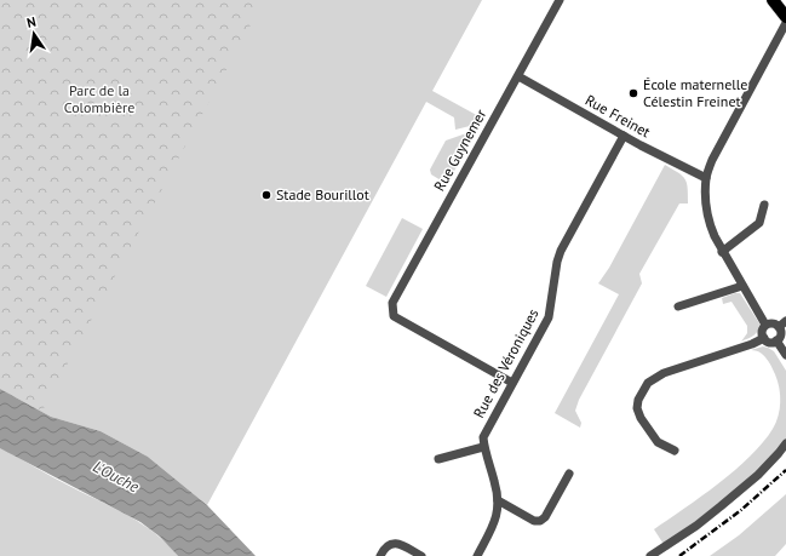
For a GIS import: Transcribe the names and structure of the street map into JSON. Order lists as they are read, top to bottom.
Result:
{
  "streets": {
    "street": ["Rue Freinet", "Rue Guynemer", "Rue des Véroniques"]
  },
  "crossings": [
    ["Rue Freinet", "Rue Guynemer"],
    ["Rue Freinet", "Rue des Véroniques"],
    ["Rue Guynemer", "Rue des Véroniques"]
  ],
  "water": ["L'Ouche"],
  "parks": ["Parc de la Colombière"],
  "places": ["École maternelle Célestin Freinet", "Stade Bourillot"],
  "north": "top"
}
